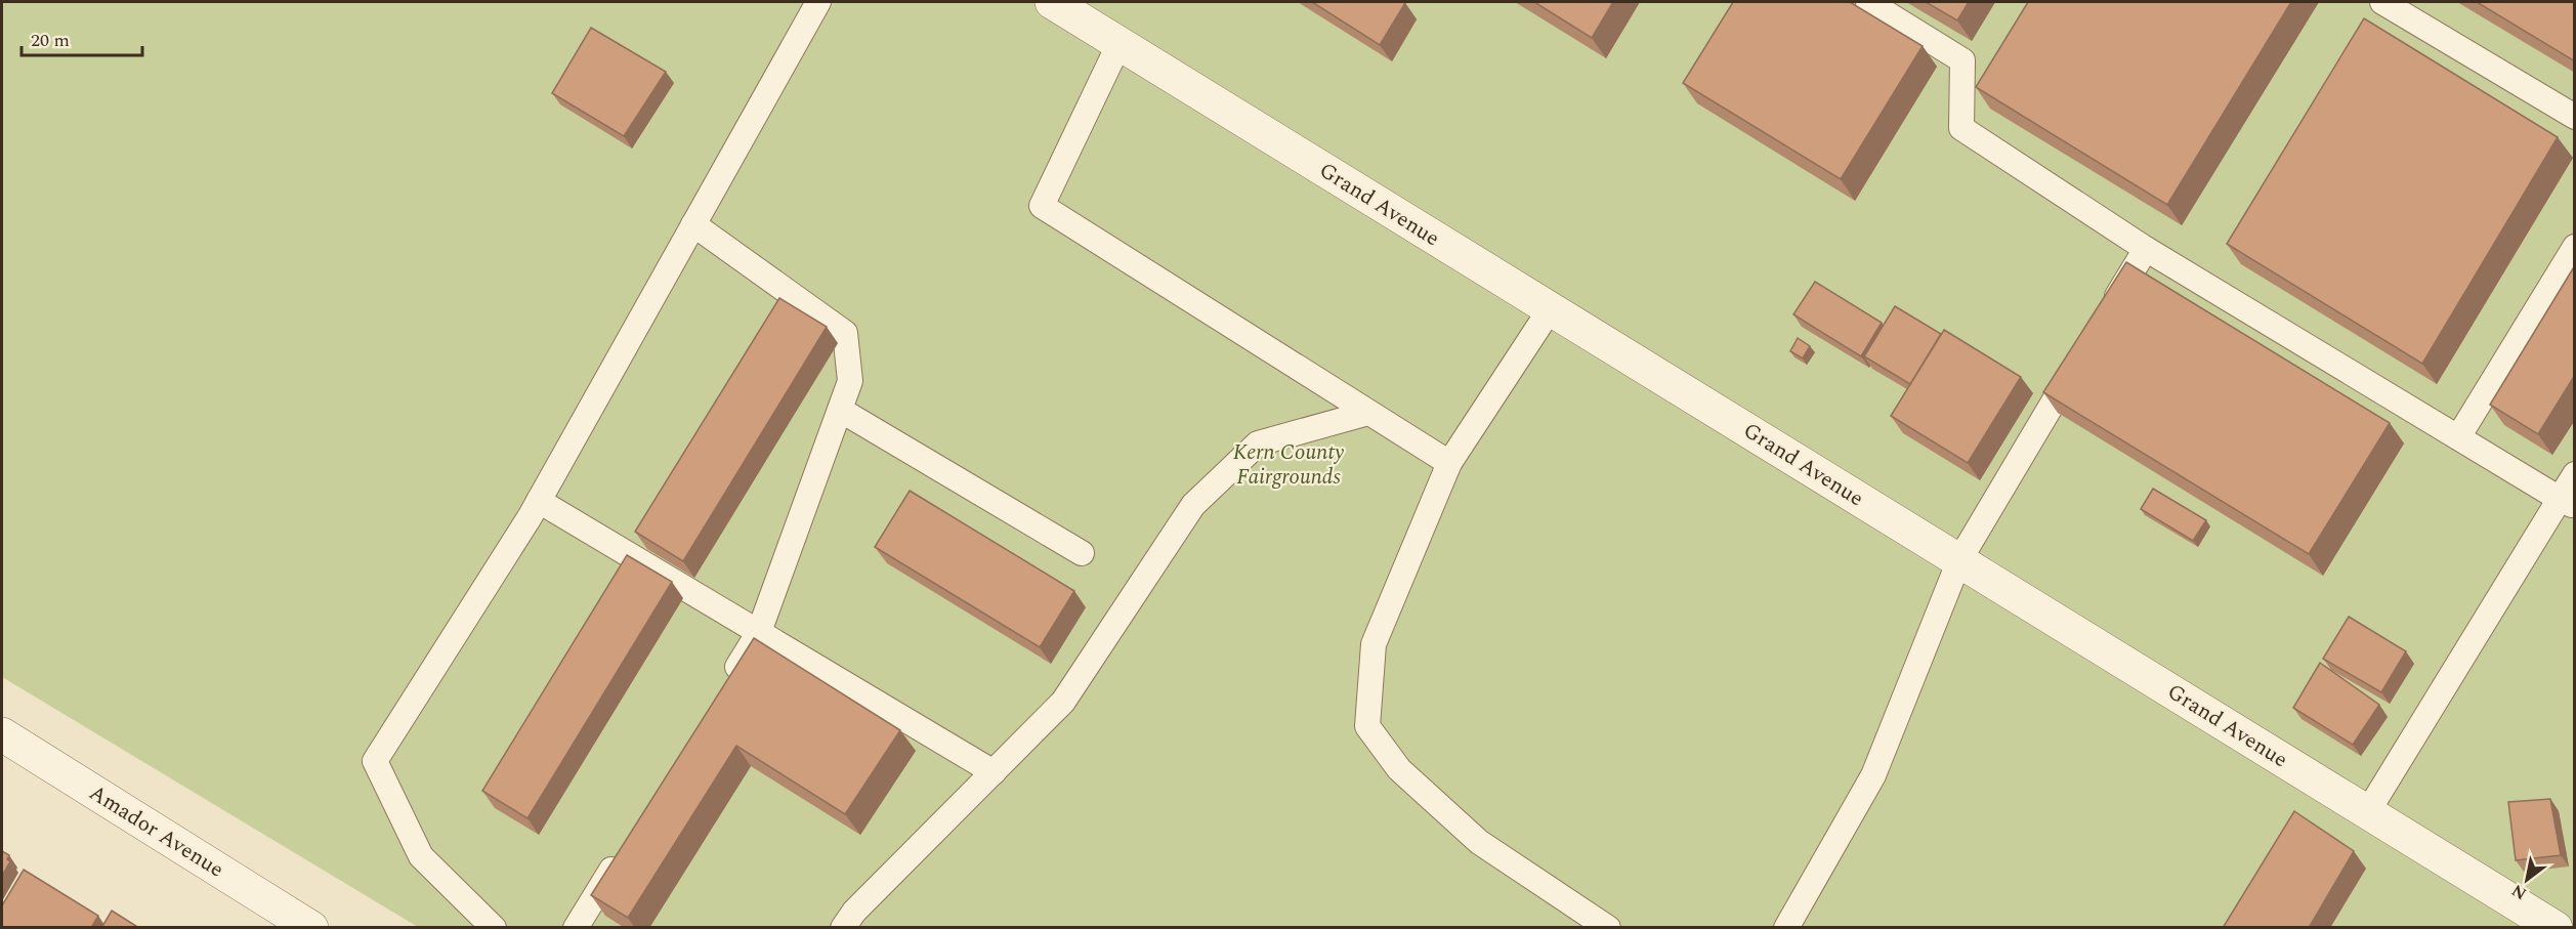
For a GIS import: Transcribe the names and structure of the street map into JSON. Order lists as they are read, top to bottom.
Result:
{
  "streets": {
    "street": ["Grand Avenue", "Amador Avenue"]
  },
  "parks": ["Kern County Fairgrounds"],
  "scale_bar": "20 m",
  "north": "bottom left"
}
